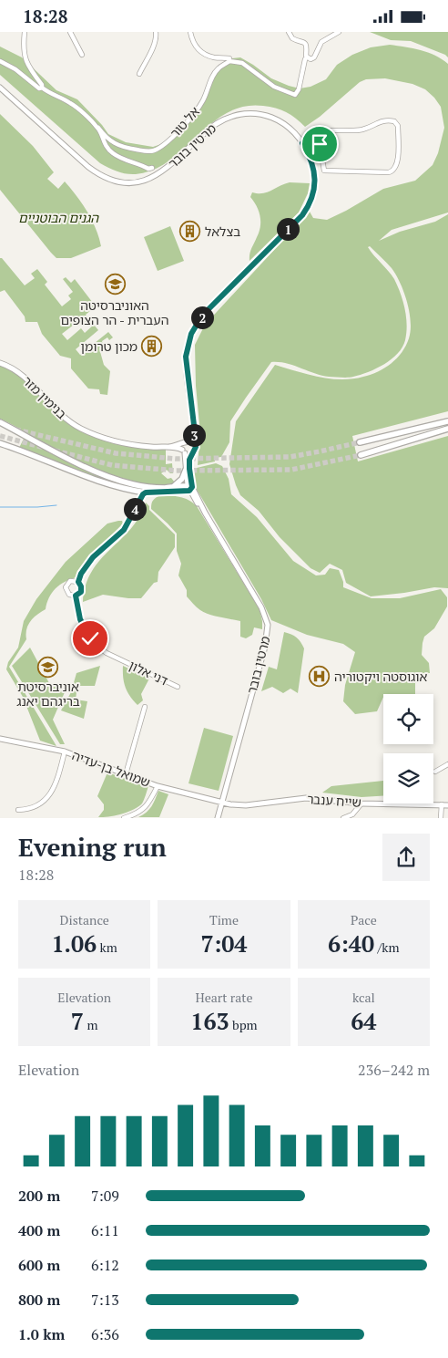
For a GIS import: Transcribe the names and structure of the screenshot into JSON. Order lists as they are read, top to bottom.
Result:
{
  "streets": {
    "street": [
      "אל טור",
      "מרטין בובר",
      "בנימין מזר",
      "דני אלון",
      "שמואל בן-עדיה",
      "שייח ענבר"
    ]
  },
  "crossings": [
    ["מרטין בובר", "בנימין מזר"],
    ["מרטין בובר", "שמואל בן-עדיה"],
    ["מרטין בובר", "שייח ענבר"],
    ["שמואל בן-עדיה", "שייח ענבר"]
  ],
  "parks": ["הגנים הבוטניים"],
  "places": {
    "building": ["בצלאל", "מכון טרומן"],
    "school or university": ["האוניברסיטה העברית - הר הצופים", "אוניברסיטת בריגהם יאנג"],
    "hospital": ["אוגוסטה ויקטוריה"]
  },
  "page": {
    "status": "18:28",
    "pins": [
      "1",
      "2",
      "3",
      "4"
    ],
    "heading": ["Evening run", "18:28"],
    "stats": [
      ["Distance", "1.06 km"],
      ["Time", "7:04"],
      ["Pace", "6:40 /km"],
      ["Elevation", "7 m"],
      ["Heart rate", "163 bpm"],
      ["kcal", "64"]
    ],
    "chart": ["Elevation", "236–242 m"],
    "list": [
      {
        "name": "200 m",
        "note": "7:09"
      },
      {
        "name": "400 m",
        "note": "6:11"
      },
      {
        "name": "600 m",
        "note": "6:12"
      },
      {
        "name": "800 m",
        "note": "7:13"
      },
      {
        "name": "1.0 km",
        "note": "6:36"
      }
    ]
  }
}
